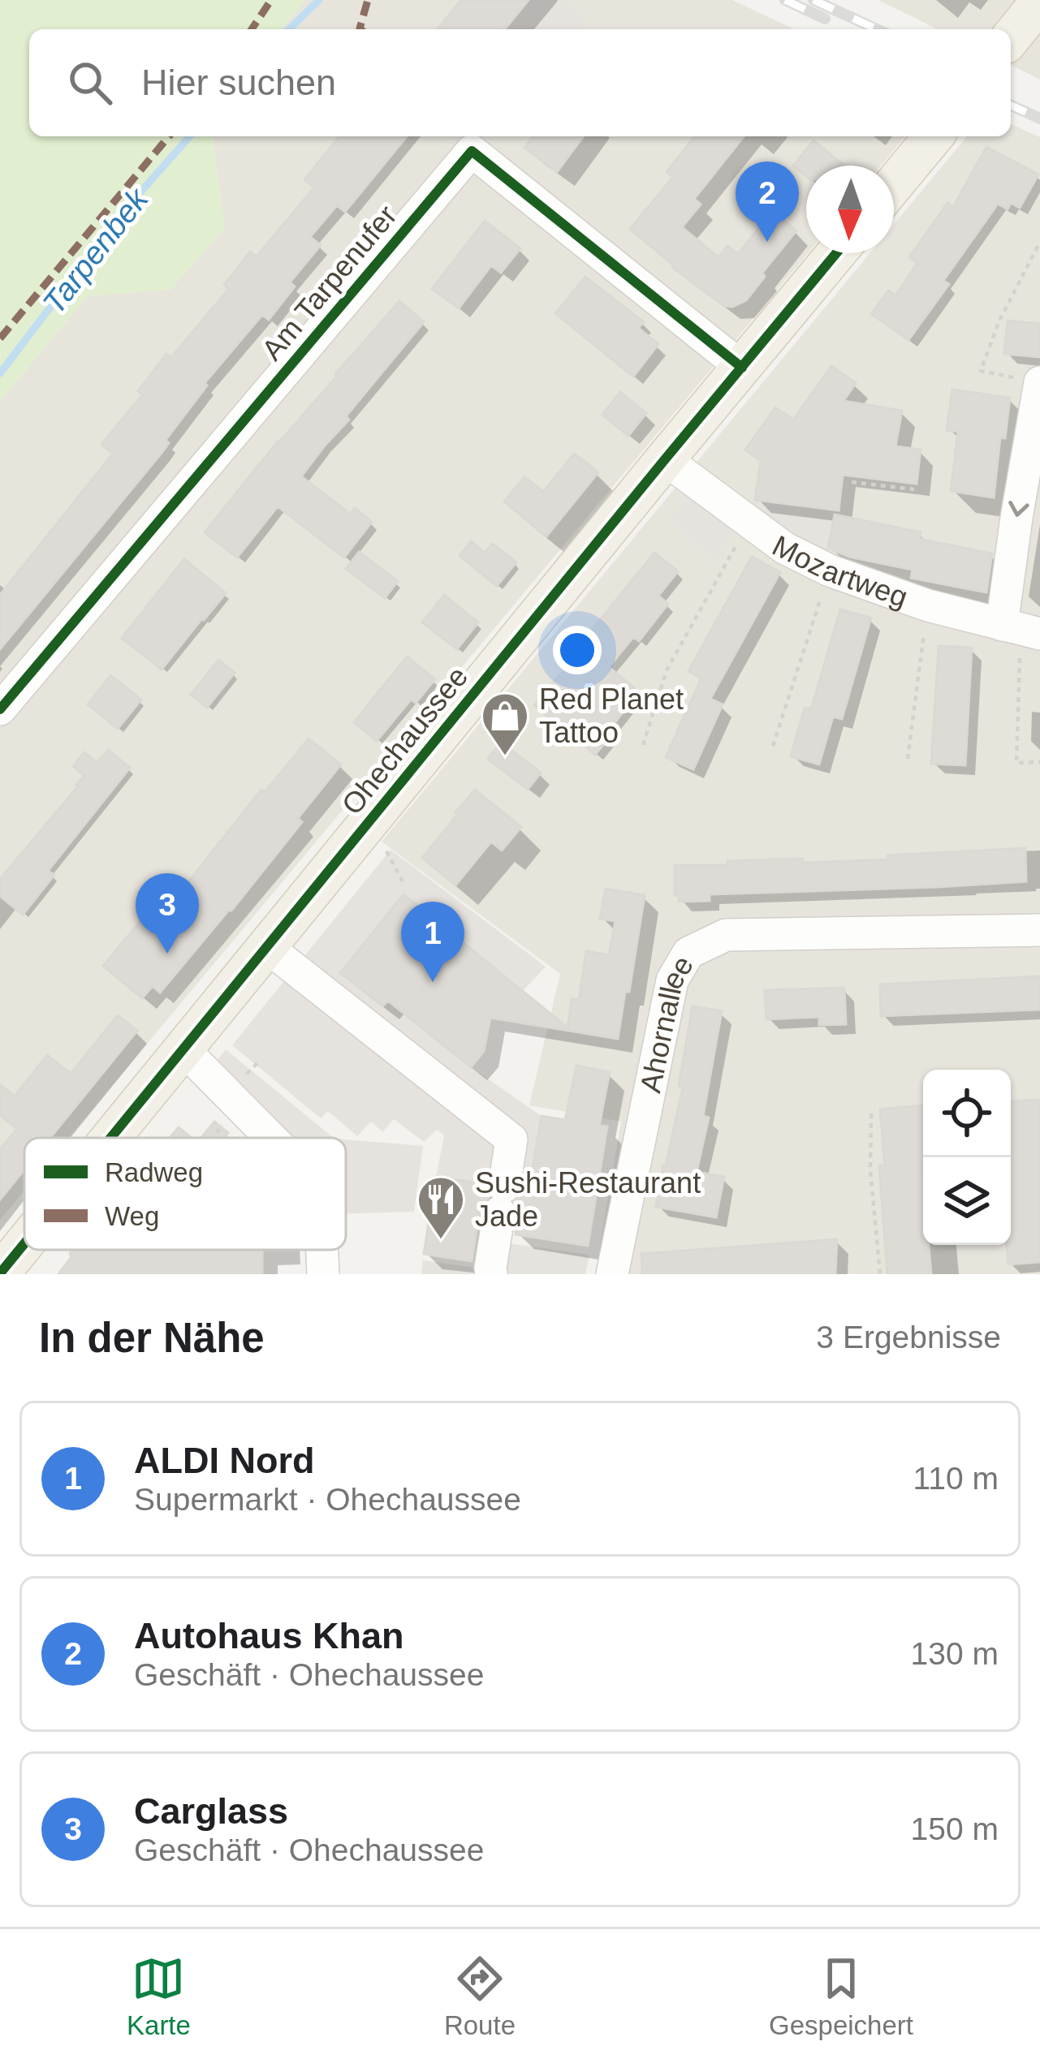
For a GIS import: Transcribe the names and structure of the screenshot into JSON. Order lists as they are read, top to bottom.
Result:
{
  "streets": {
    "main road": ["Ohechaussee"],
    "street": ["Am Tarpenufer", "Mozartweg", "Ahornallee"]
  },
  "crossings": [
    ["Am Tarpenufer", "Ohechaussee"],
    ["Mozartweg", "Ohechaussee"]
  ],
  "water": ["Tarpenbek"],
  "places": {
    "shop": ["Red Planet Tattoo"],
    "restaurant": ["Sushi-Restaurant Jade"]
  },
  "legend": ["Radweg", "Weg"],
  "north": "bottom",
  "page": {
    "search": "Hier suchen",
    "pins": ["2", "3", "1"],
    "heading": ["In der Nähe", "3 Ergebnisse"],
    "list": [
      {
        "mark": "1",
        "name": "ALDI Nord",
        "note": "Supermarkt · Ohechaussee",
        "value": "110 m"
      },
      {
        "mark": "2",
        "name": "Autohaus Khan",
        "note": "Geschäft · Ohechaussee",
        "value": "130 m"
      },
      {
        "mark": "3",
        "name": "Carglass",
        "note": "Geschäft · Ohechaussee",
        "value": "150 m"
      }
    ],
    "nav": ["Karte", "Route", "Gespeichert"]
  }
}
